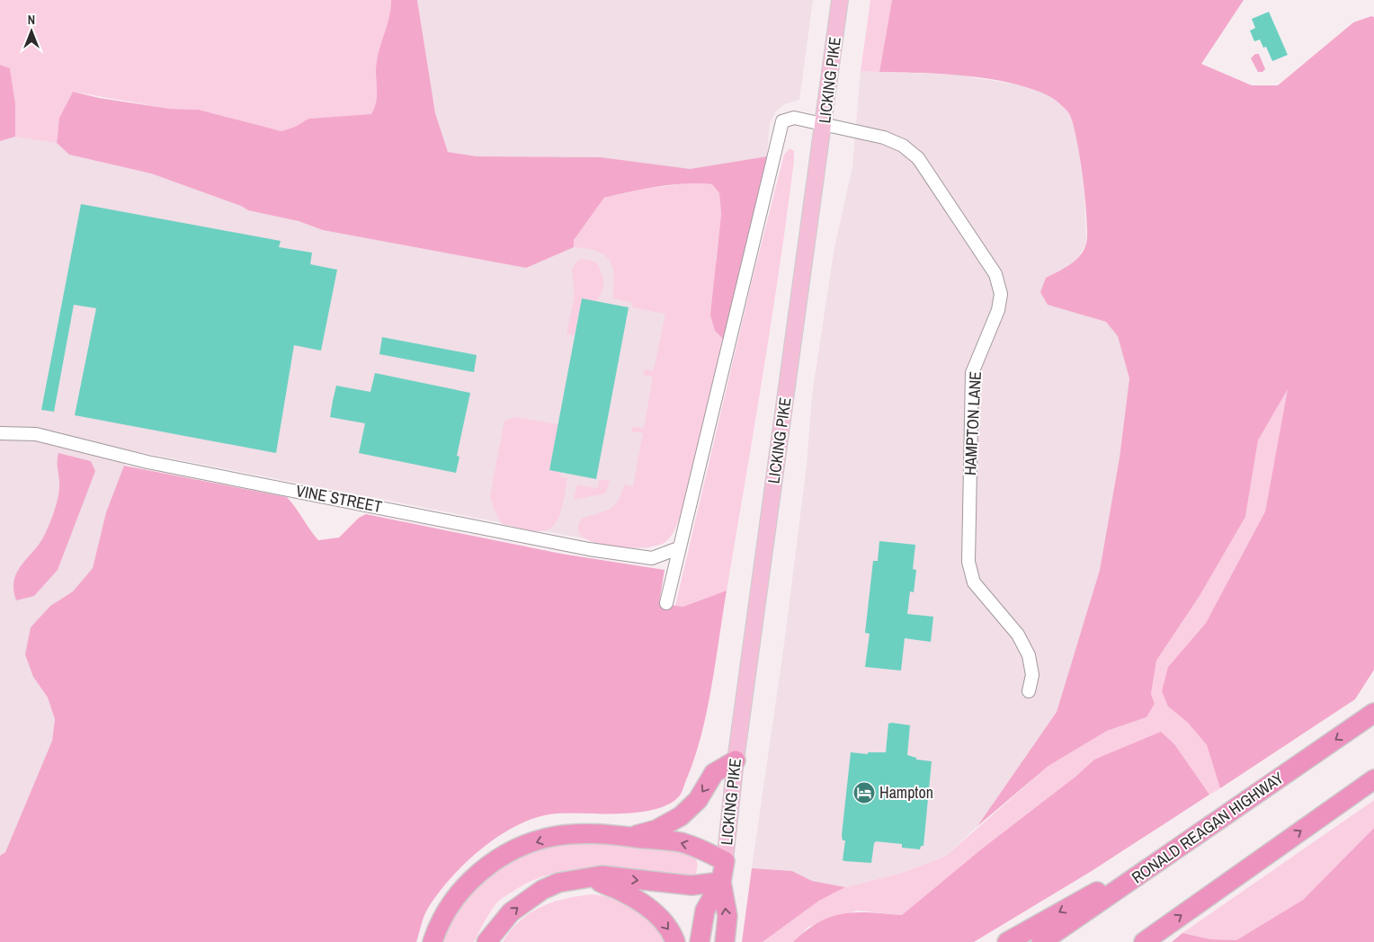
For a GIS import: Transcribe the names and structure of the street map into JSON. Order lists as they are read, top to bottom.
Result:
{
  "streets": {
    "highway": ["LICKING PIKE", "RONALD REAGAN HIGHWAY"],
    "street": ["HAMPTON LANE", "VINE STREET"]
  },
  "crossings": [
    ["LICKING PIKE", "HAMPTON LANE"],
    ["HAMPTON LANE", "VINE STREET"]
  ],
  "places": {
    "hotel": ["Hampton"]
  },
  "north": "top"
}
